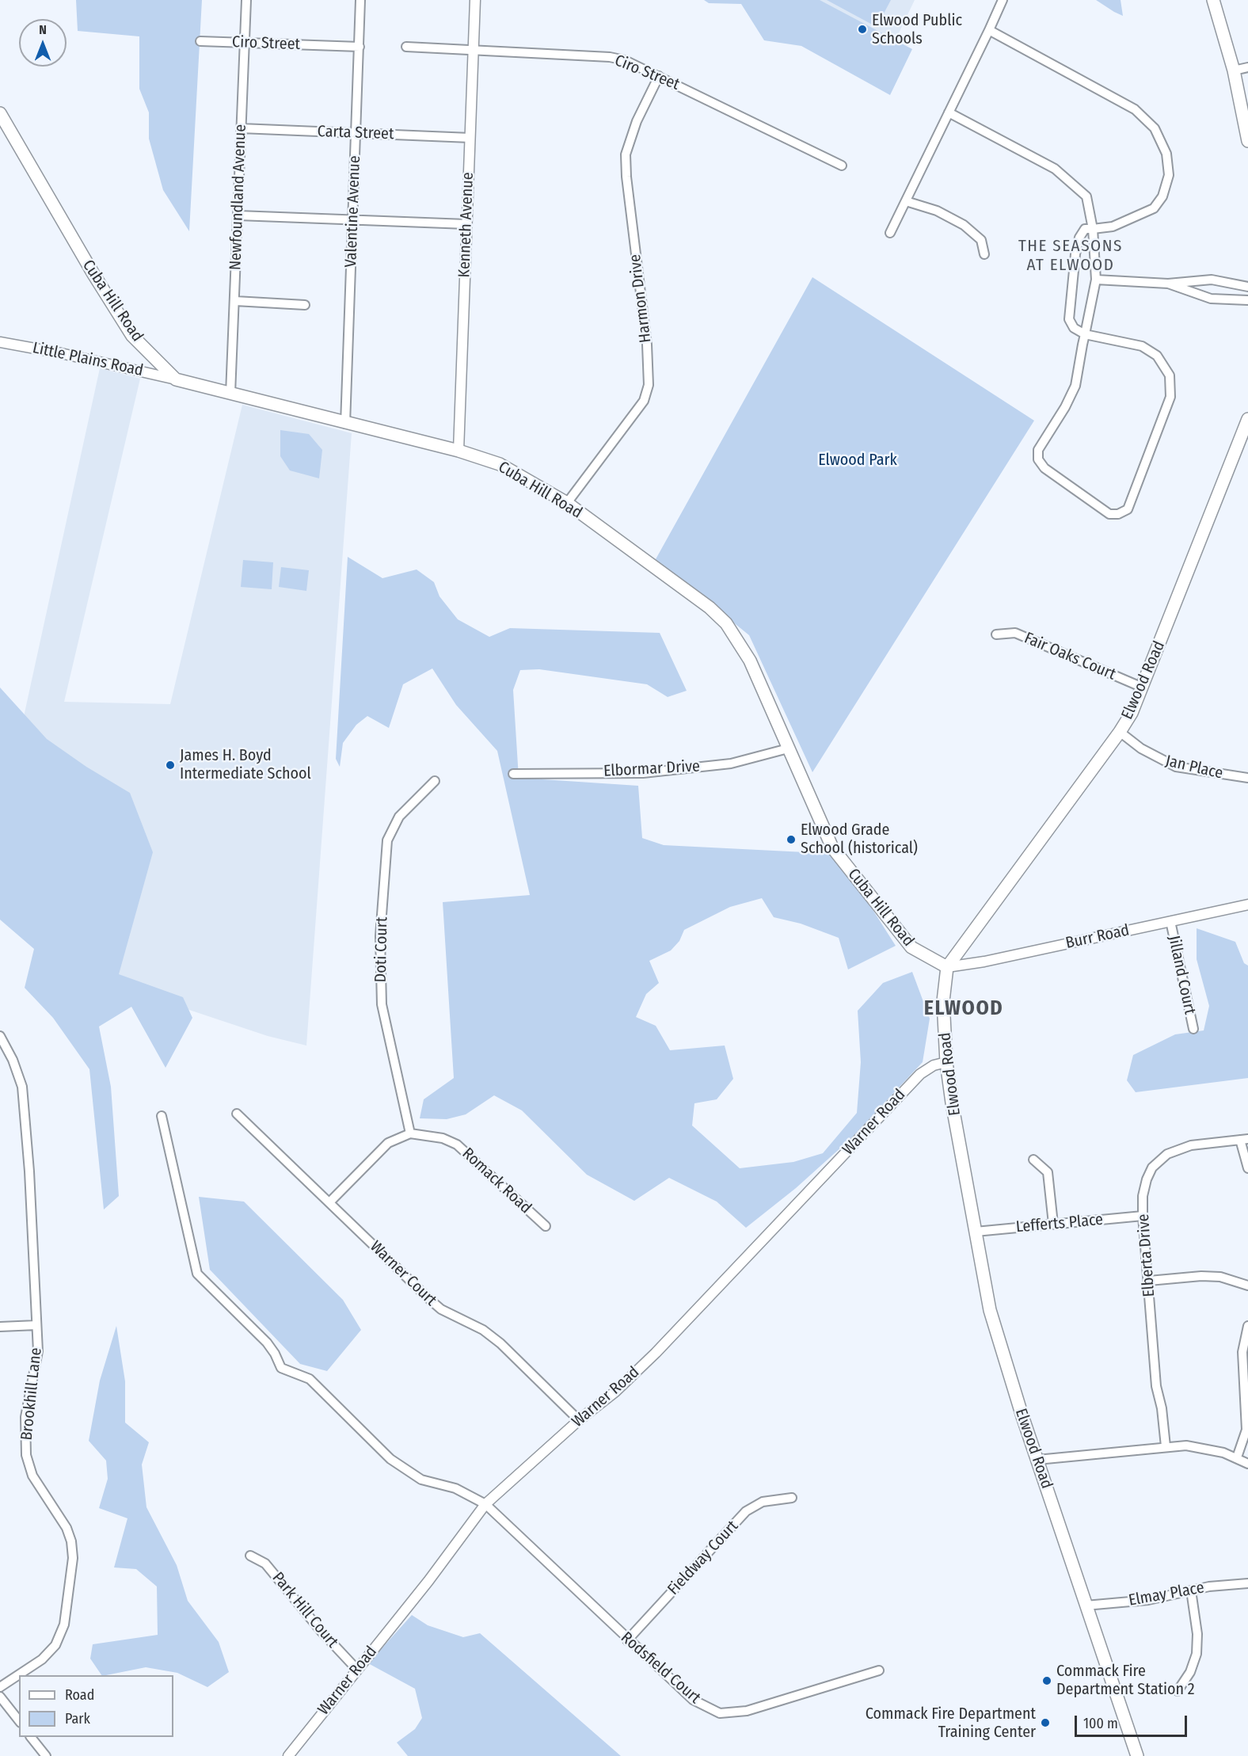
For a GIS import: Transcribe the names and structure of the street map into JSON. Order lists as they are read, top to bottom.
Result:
{
  "streets": {
    "main road": ["Cuba Hill Road", "Elwood Road"],
    "street": [
      "Ciro Street",
      "Carta Street",
      "Newfoundland Avenue",
      "Valentine Avenue",
      "Kenneth Avenue",
      "Harmon Drive",
      "Little Plains Road",
      "Fair Oaks Court",
      "Jan Place",
      "Elbormar Drive",
      "Burr Road",
      "Doti Court",
      "Jilland Court",
      "Warner Road",
      "Romack Road",
      "Lefferts Place",
      "Elberta Drive",
      "Warner Court",
      "Brookhill Lane",
      "Fieldway Court",
      "Elmay Place",
      "Park Hill Court",
      "Rodsfield Court"
    ]
  },
  "crossings": [
    ["Ciro Street", "Newfoundland Avenue"],
    ["Ciro Street", "Valentine Avenue"],
    ["Ciro Street", "Kenneth Avenue"],
    ["Ciro Street", "Harmon Drive"],
    ["Carta Street", "Newfoundland Avenue"],
    ["Carta Street", "Valentine Avenue"],
    ["Carta Street", "Kenneth Avenue"],
    ["Newfoundland Avenue", "Cuba Hill Road"],
    ["Valentine Avenue", "Cuba Hill Road"],
    ["Kenneth Avenue", "Cuba Hill Road"],
    ["Harmon Drive", "Cuba Hill Road"],
    ["Cuba Hill Road", "Little Plains Road"],
    ["Cuba Hill Road", "Elwood Road"],
    ["Cuba Hill Road", "Elbormar Drive"],
    ["Cuba Hill Road", "Burr Road"],
    ["Fair Oaks Court", "Elwood Road"],
    ["Elwood Road", "Jan Place"],
    ["Elwood Road", "Burr Road"],
    ["Elwood Road", "Warner Road"],
    ["Elwood Road", "Lefferts Place"],
    ["Elwood Road", "Elmay Place"],
    ["Burr Road", "Jilland Court"],
    ["Doti Court", "Romack Road"],
    ["Warner Road", "Warner Court"],
    ["Warner Road", "Park Hill Court"],
    ["Warner Road", "Rodsfield Court"],
    ["Lefferts Place", "Elberta Drive"],
    ["Fieldway Court", "Rodsfield Court"]
  ],
  "districts": ["THE SEASONS AT ELWOOD", "ELWOOD"],
  "parks": ["Elwood Park"],
  "places": [
    "Elwood Public Schools",
    "James H. Boyd Intermediate School",
    "Elwood Grade School (historical)",
    "Commack Fire Department Station 2",
    "Commack Fire Department Training Center"
  ],
  "legend": ["Road", "Park"],
  "scale_bar": "100 m",
  "north": "top"
}
